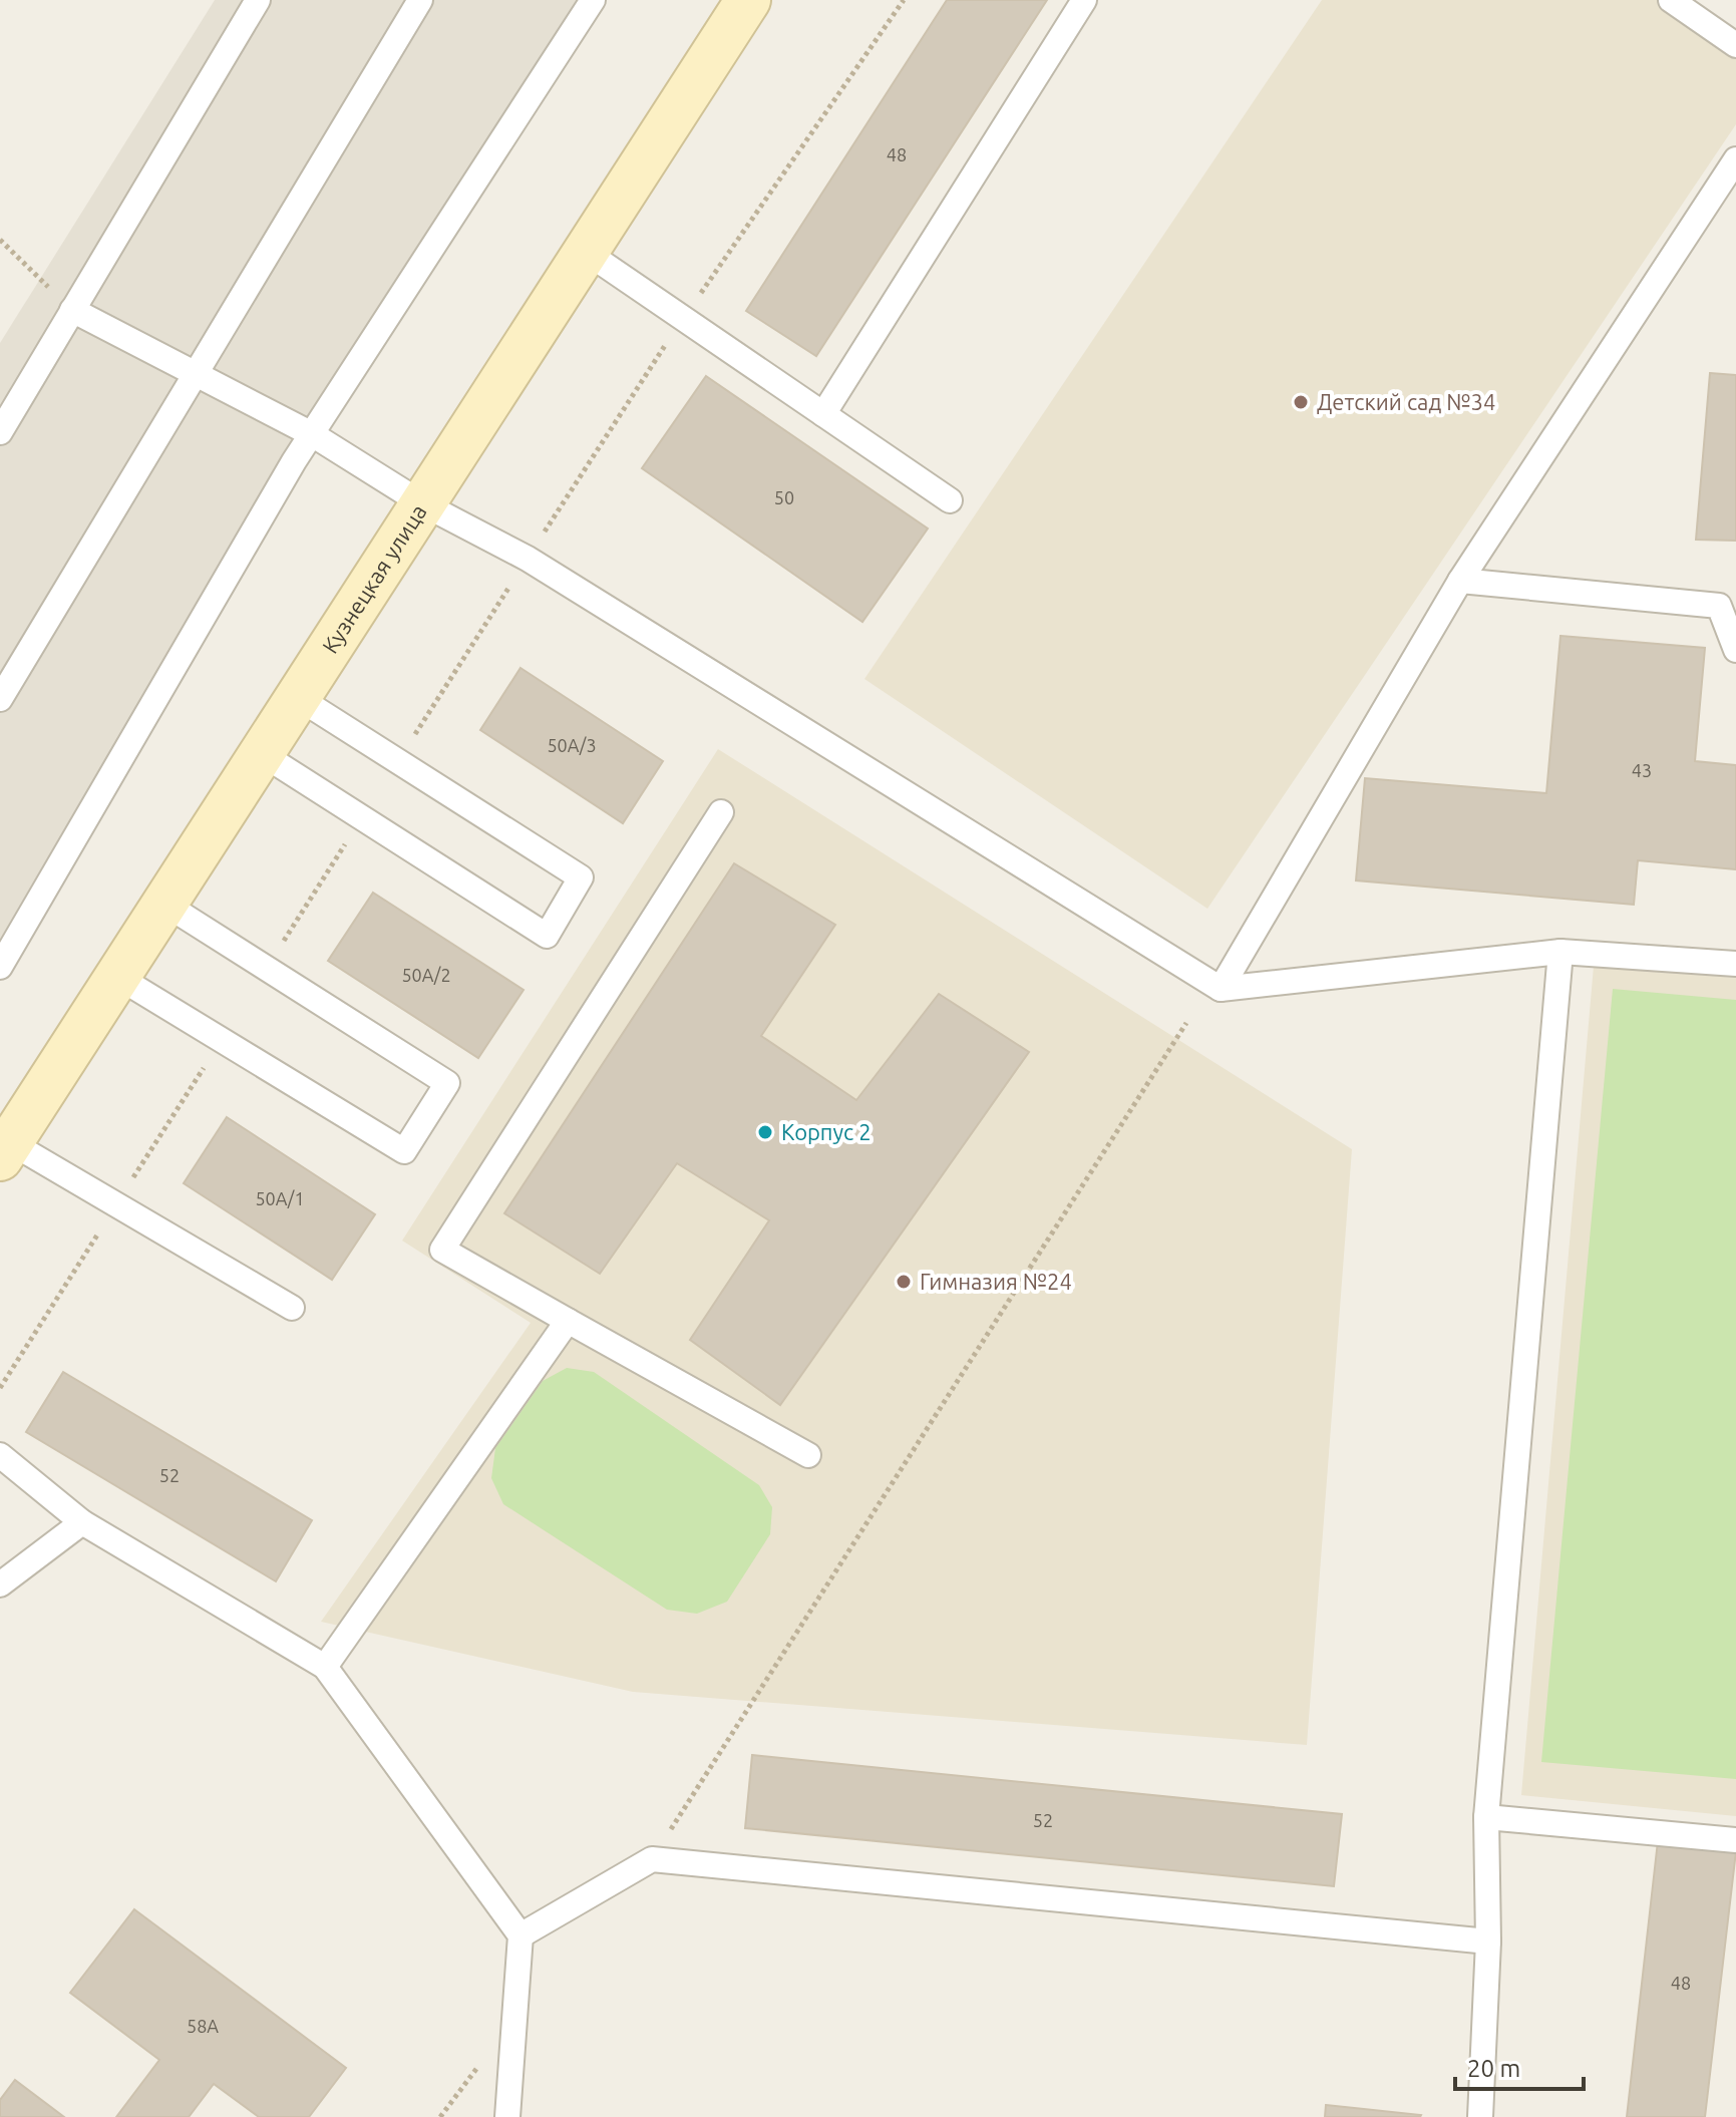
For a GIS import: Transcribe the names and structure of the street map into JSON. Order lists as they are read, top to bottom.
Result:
{
  "streets": {
    "main road": ["Кузнецкая улица"]
  },
  "places": ["Детский сад №34", "Корпус 2", "Гимназия №24"],
  "house_numbers": [
    "48",
    "50",
    "50А/3",
    "43",
    "50А/2",
    "50А/1",
    "52",
    "52",
    "48",
    "58А"
  ],
  "scale_bar": "20 m"
}
